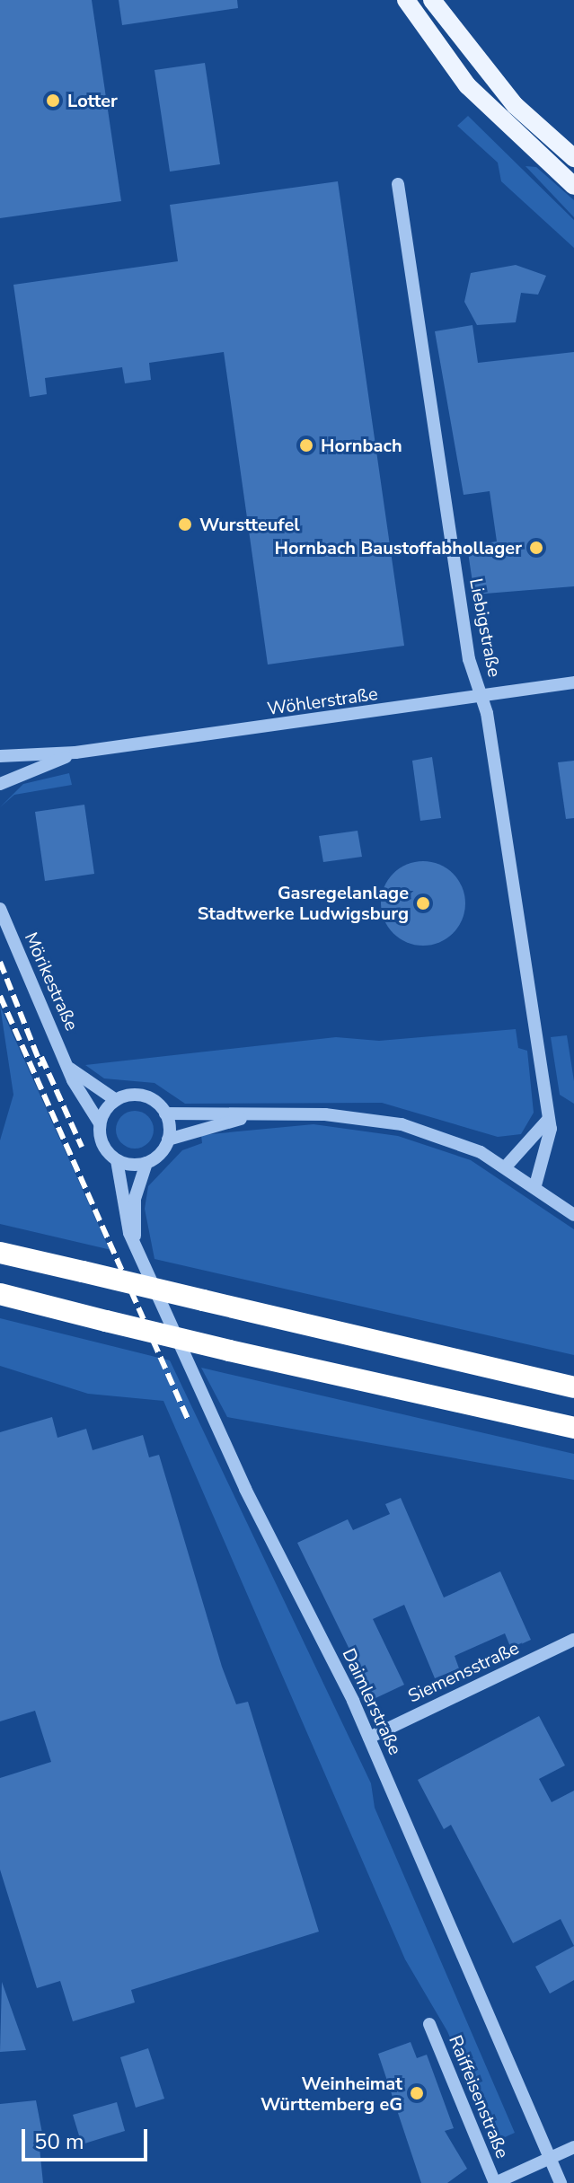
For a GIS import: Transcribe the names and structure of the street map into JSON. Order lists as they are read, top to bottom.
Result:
{
  "streets": {
    "street": [
      "Liebigstraße",
      "Wöhlerstraße",
      "Mörikestraße",
      "Siemensstraße",
      "Daimlerstraße",
      "Raiffeisenstraße"
    ]
  },
  "crossings": [
    ["Liebigstraße", "Wöhlerstraße"],
    ["Mörikestraße", "Daimlerstraße"],
    ["Siemensstraße", "Daimlerstraße"],
    ["Daimlerstraße", "Raiffeisenstraße"]
  ],
  "places": [
    "Lotter",
    "Hornbach",
    "Wurstteufel",
    "Hornbach Baustoffabhollager",
    "Gasregelanlage Stadtwerke Ludwigsburg",
    "Weinheimat Württemberg eG"
  ],
  "scale_bar": "50 m"
}
